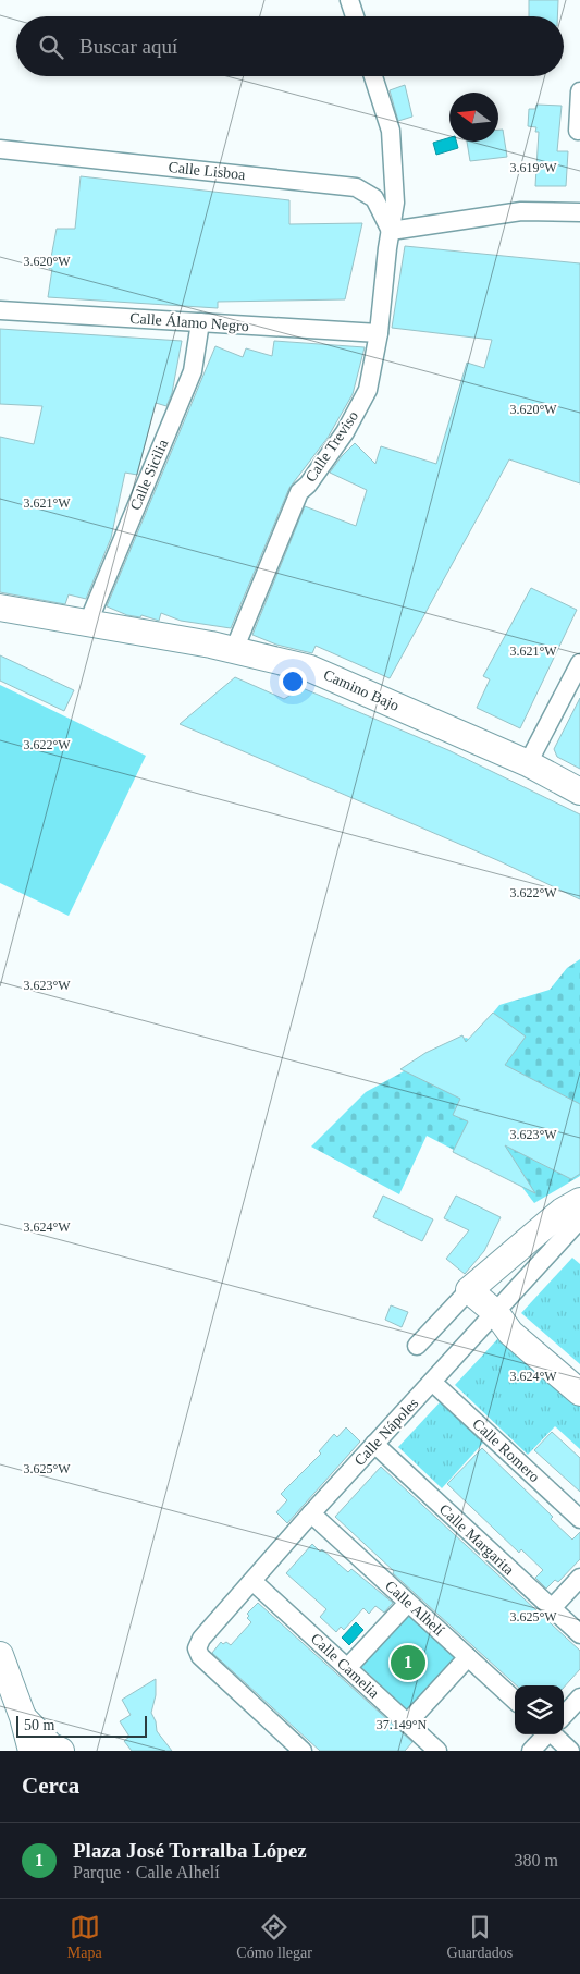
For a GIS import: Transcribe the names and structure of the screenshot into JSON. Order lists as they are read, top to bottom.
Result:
{
  "streets": {
    "street": [
      "Calle Lisboa",
      "Calle Álamo Negro",
      "Calle Treviso",
      "Calle Sicilia",
      "Camino Bajo",
      "Calle Nápoles",
      "Calle Romero",
      "Calle Margarita",
      "Calle Alhelí",
      "Calle Camelia"
    ]
  },
  "crossings": [
    ["Calle Lisboa", "Calle Treviso"],
    ["Calle Álamo Negro", "Calle Treviso"],
    ["Calle Álamo Negro", "Calle Sicilia"],
    ["Calle Treviso", "Camino Bajo"],
    ["Calle Sicilia", "Camino Bajo"],
    ["Calle Nápoles", "Calle Romero"],
    ["Calle Nápoles", "Calle Margarita"],
    ["Calle Nápoles", "Calle Alhelí"],
    ["Calle Nápoles", "Calle Camelia"]
  ],
  "scale_bar": "50 m",
  "north": "left",
  "page": {
    "search": "Buscar aquí",
    "pins": "1",
    "scale": "50 m",
    "heading": "Cerca",
    "list": [
      {
        "mark": "1",
        "name": "Plaza José Torralba López",
        "note": "Parque · Calle Alhelí",
        "value": "380 m"
      }
    ],
    "nav": ["Mapa", "Cómo llegar", "Guardados"]
  },
  "coordinates": [
    "3.619°W",
    "3.620°W",
    "3.621°W",
    "3.622°W",
    "3.623°W",
    "3.624°W",
    "3.625°W",
    "37.149°N"
  ]
}
